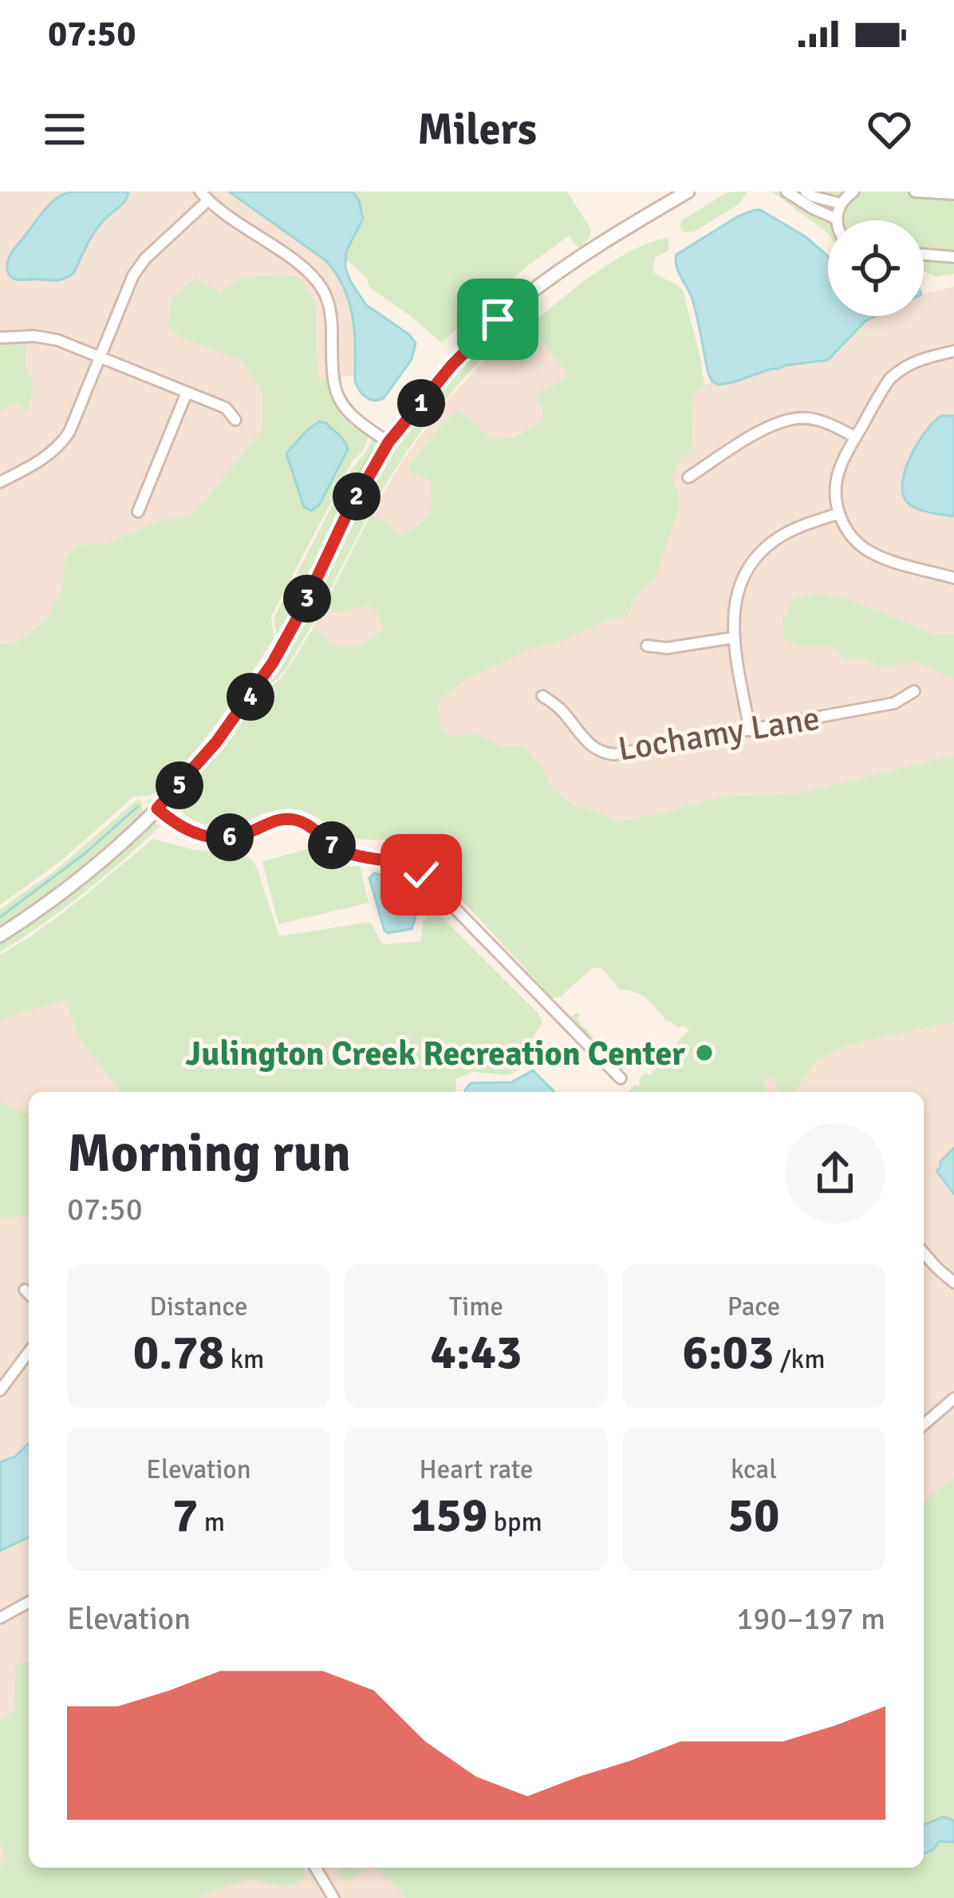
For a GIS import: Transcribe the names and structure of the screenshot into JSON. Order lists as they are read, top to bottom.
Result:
{
  "streets": {
    "street": ["Lochamy Lane"]
  },
  "places": ["Julington Creek Recreation Center"],
  "page": {
    "status": "07:50",
    "header": "Milers",
    "pins": [
      "1",
      "2",
      "3",
      "4",
      "5",
      "6",
      "7"
    ],
    "heading": ["Morning run", "07:50"],
    "stats": [
      ["Distance", "0.78 km"],
      ["Time", "4:43"],
      ["Pace", "6:03 /km"],
      ["Elevation", "7 m"],
      ["Heart rate", "159 bpm"],
      ["kcal", "50"]
    ],
    "chart": ["Elevation", "190–197 m"]
  }
}
